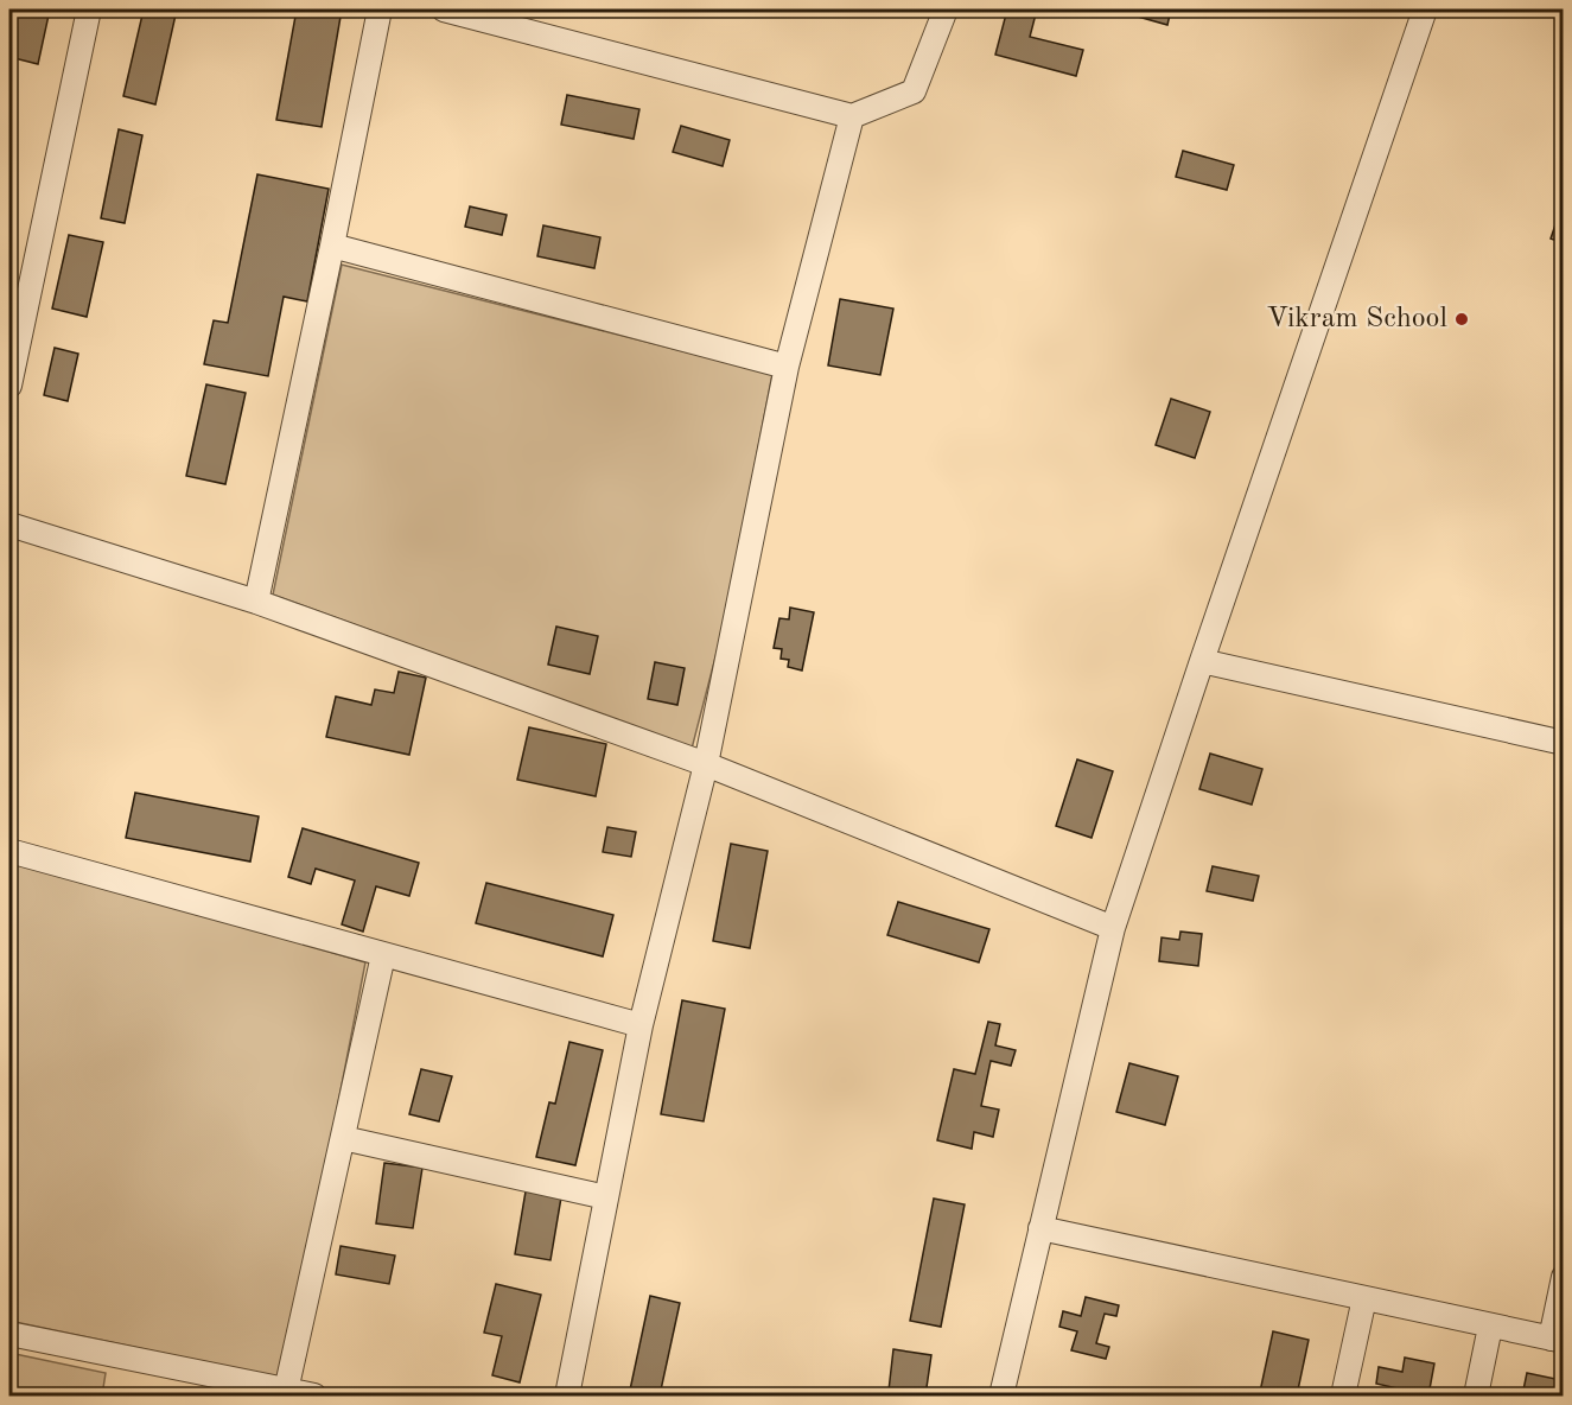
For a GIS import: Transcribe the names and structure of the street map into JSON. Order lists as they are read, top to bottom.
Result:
{
  "places": ["Vikram School"]
}
